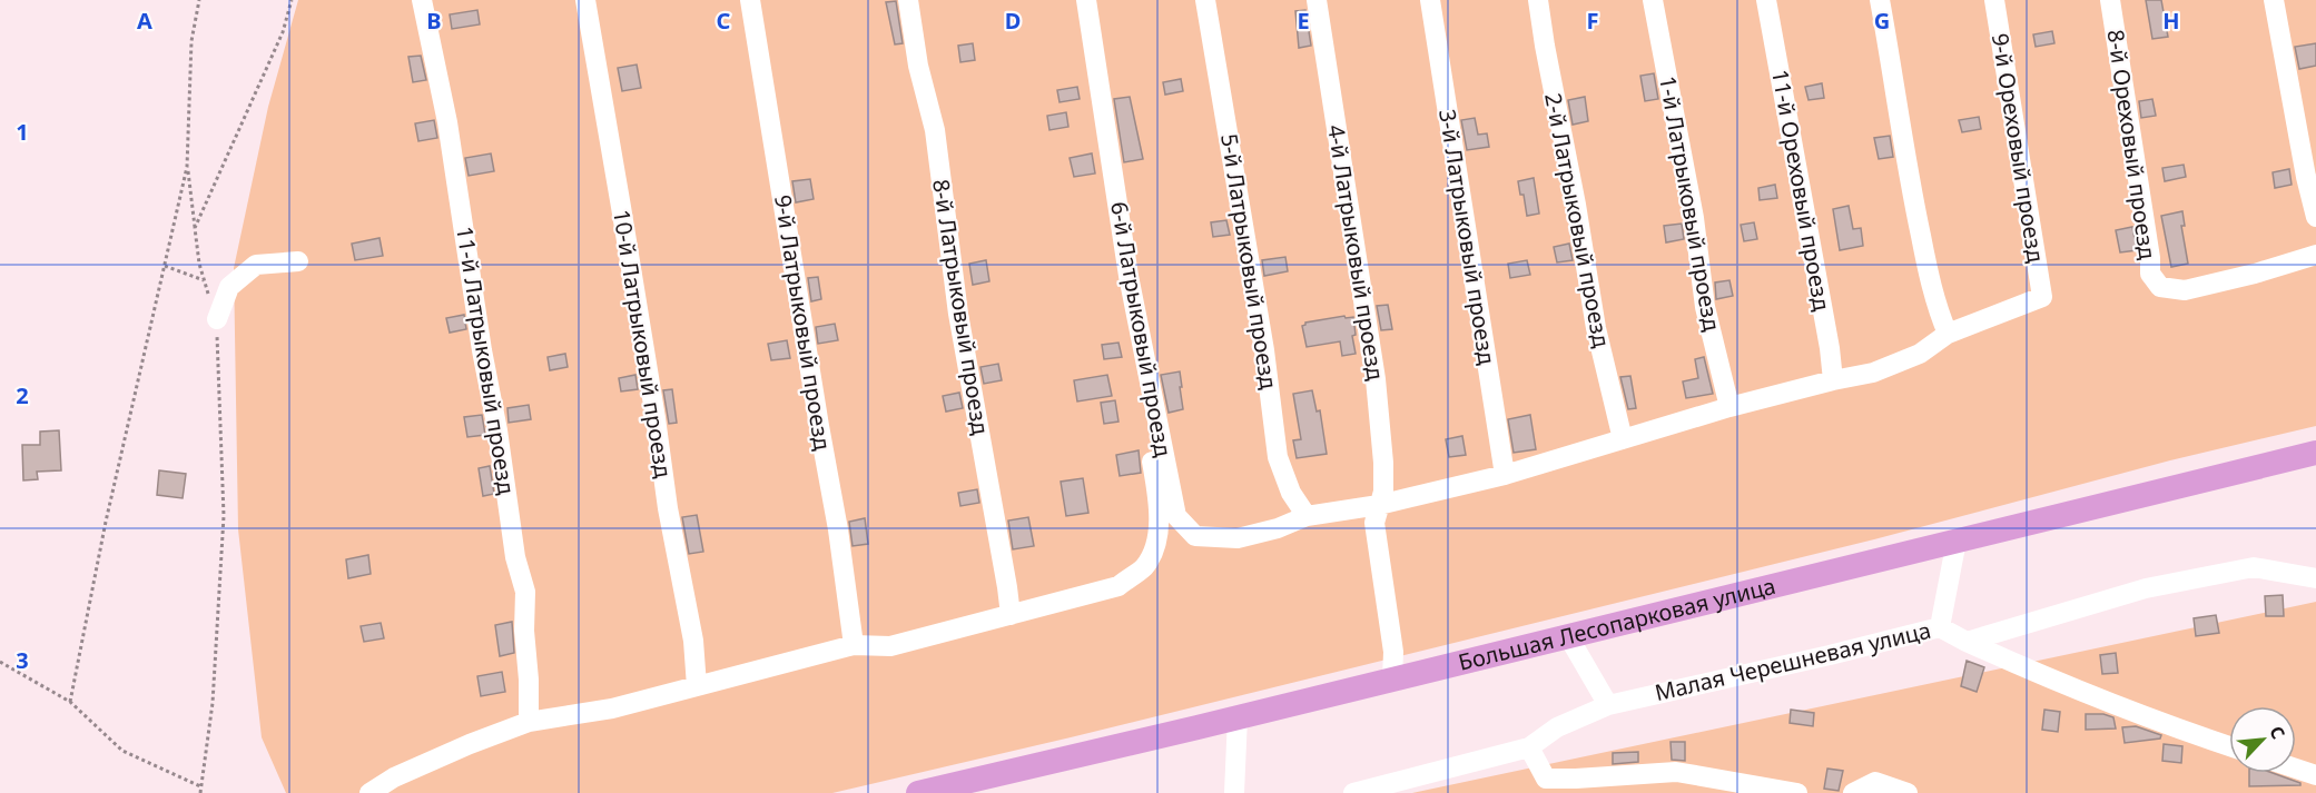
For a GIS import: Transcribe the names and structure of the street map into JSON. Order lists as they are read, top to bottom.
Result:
{
  "streets": {
    "main road": ["Большая Лесопарковая улица"],
    "street": [
      "8-й Ореховый проезд",
      "9-й Ореховый проезд",
      "11-й Ореховый проезд",
      "1-й Латрыковый проезд",
      "2-й Латрыковый проезд",
      "3-й Латрыковый проезд",
      "4-й Латрыковый проезд",
      "5-й Латрыковый проезд",
      "8-й Латрыковый проезд",
      "9-й Латрыковый проезд",
      "6-й Латрыковый проезд",
      "10-й Латрыковый проезд",
      "11-й Латрыковый проезд",
      "Малая Черешневая улица"
    ]
  },
  "crossings": [
    ["9-й Ореховый проезд", "6-й Латрыковый проезд"],
    ["11-й Ореховый проезд", "6-й Латрыковый проезд"],
    ["1-й Латрыковый проезд", "6-й Латрыковый проезд"],
    ["2-й Латрыковый проезд", "6-й Латрыковый проезд"],
    ["3-й Латрыковый проезд", "6-й Латрыковый проезд"],
    ["4-й Латрыковый проезд", "6-й Латрыковый проезд"],
    ["4-й Латрыковый проезд", "Большая Лесопарковая улица"],
    ["5-й Латрыковый проезд", "6-й Латрыковый проезд"]
  ],
  "north": "top right",
  "grid": {
    "columns": [
      "A",
      "B",
      "C",
      "D",
      "E",
      "F",
      "G",
      "H"
    ],
    "rows": ["1", "2", "3"]
  }
}
